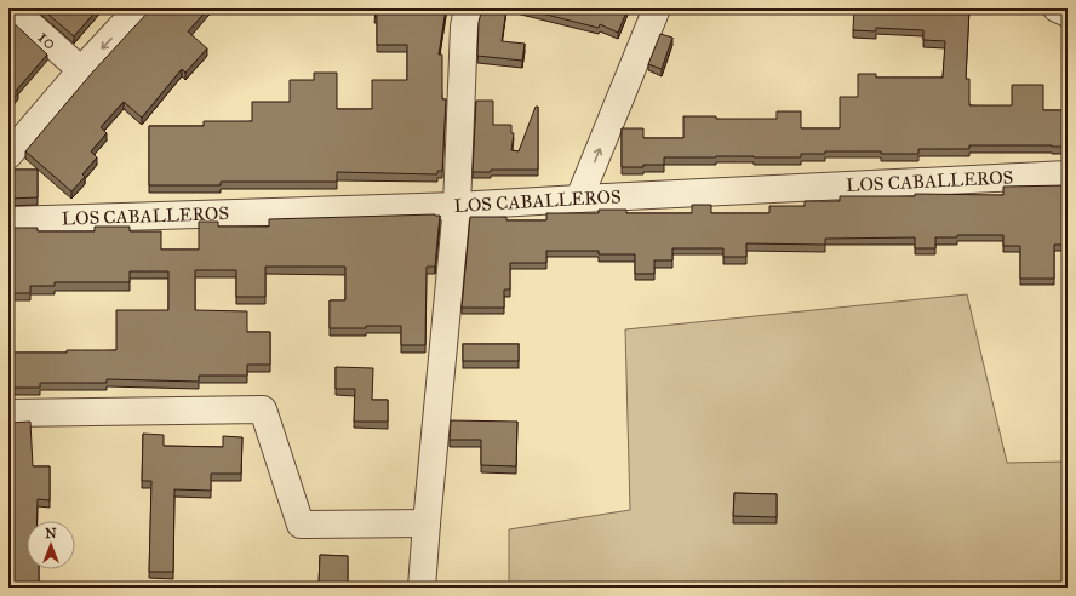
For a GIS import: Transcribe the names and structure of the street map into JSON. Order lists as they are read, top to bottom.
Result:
{
  "streets": {
    "street": ["10", "LOS CABALLEROS"]
  },
  "north": "top"
}
